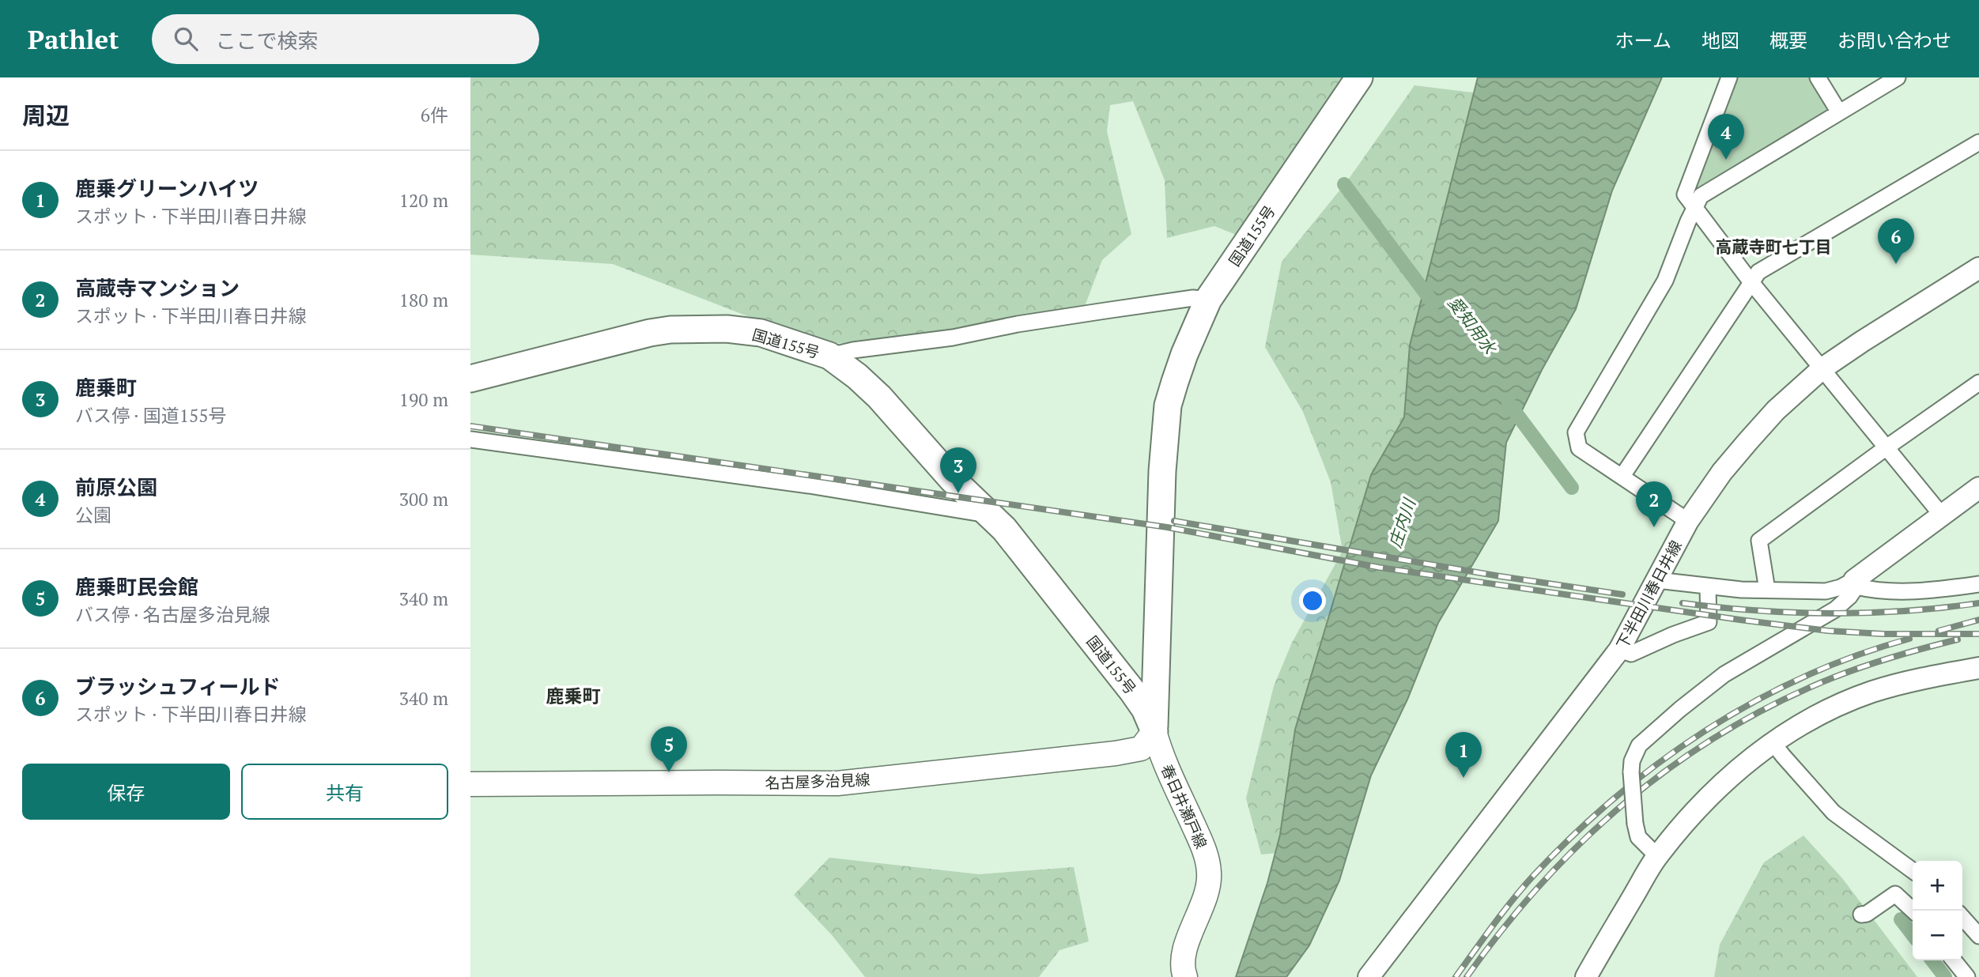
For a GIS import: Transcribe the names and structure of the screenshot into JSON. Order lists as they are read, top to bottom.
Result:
{
  "streets": {
    "highway": ["国道155号"],
    "main road": ["下半田川春日井線", "名古屋多治見線", "春日井瀬戸線"]
  },
  "crossings": [
    ["国道155号", "名古屋多治見線"],
    ["国道155号", "春日井瀬戸線"],
    ["名古屋多治見線", "春日井瀬戸線"]
  ],
  "districts": ["高蔵寺町七丁目", "鹿乗町"],
  "water": ["愛知用水", "庄内川"],
  "page": {
    "header": "Pathlet",
    "search": "ここで検索",
    "nav": [
      "ホーム",
      "地図",
      "概要",
      "お問い合わせ"
    ],
    "heading": ["周辺", "6件"],
    "pins": [
      "4",
      "6",
      "3",
      "2",
      "5",
      "1"
    ],
    "list": [
      {
        "mark": "1",
        "name": "鹿乗グリーンハイツ",
        "note": "スポット · 下半田川春日井線",
        "value": "120 m"
      },
      {
        "mark": "2",
        "name": "高蔵寺マンション",
        "note": "スポット · 下半田川春日井線",
        "value": "180 m"
      },
      {
        "mark": "3",
        "name": "鹿乗町",
        "note": "バス停 · 国道155号",
        "value": "190 m"
      },
      {
        "mark": "4",
        "name": "前原公園",
        "note": "公園",
        "value": "300 m"
      },
      {
        "mark": "5",
        "name": "鹿乗町民会館",
        "note": "バス停 · 名古屋多治見線",
        "value": "340 m"
      },
      {
        "mark": "6",
        "name": "ブラッシュフィールド",
        "note": "スポット · 下半田川春日井線",
        "value": "340 m"
      }
    ],
    "buttons": ["保存", "共有"],
    "map_buttons": ["+", "−"]
  }
}
